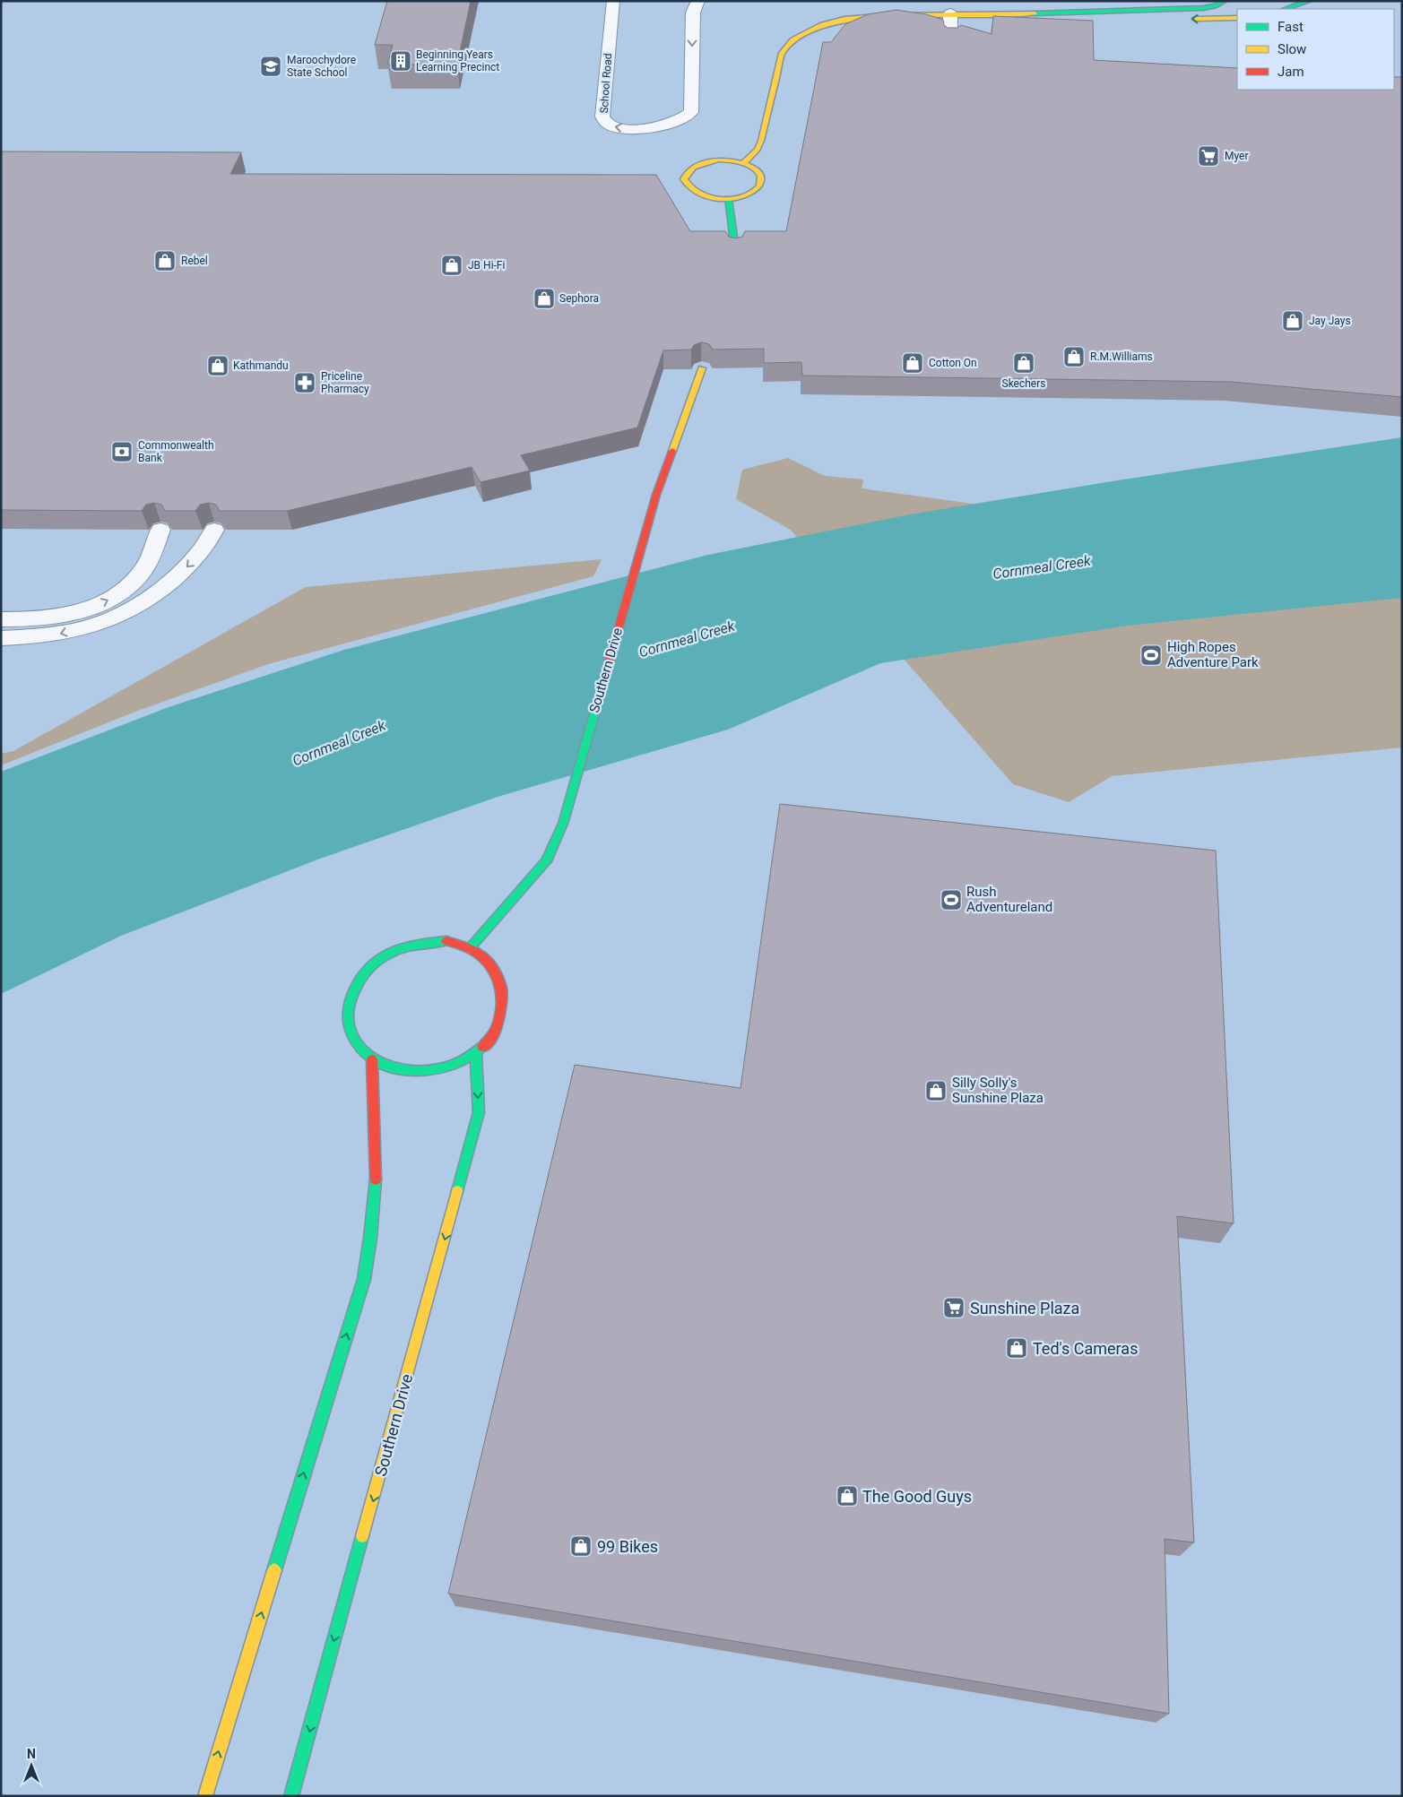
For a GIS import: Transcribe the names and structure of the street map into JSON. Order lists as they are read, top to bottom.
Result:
{
  "streets": {
    "street": ["Southern Drive"],
    "lane": ["School Road"]
  },
  "water": ["Cornmeal Creek"],
  "places": {
    "building": ["Beginning Years Learning Precinct"],
    "school or university": ["Maroochydore State School"],
    "supermarket": ["Myer", "Sunshine Plaza"],
    "shop": [
      "Rebel",
      "JB Hi-Fi",
      "Sephora",
      "Jay Jays",
      "R.M.Williams",
      "Cotton On",
      "Skechers",
      "Kathmandu",
      "Silly Solly's Sunshine Plaza",
      "Ted's Cameras",
      "The Good Guys",
      "99 Bikes"
    ],
    "pharmacy": ["Priceline Pharmacy"],
    "bank": ["Commonwealth Bank"],
    "sports": ["High Ropes Adventure Park", "Rush Adventureland"]
  },
  "legend": ["Fast", "Slow", "Jam"],
  "north": "top"
}
